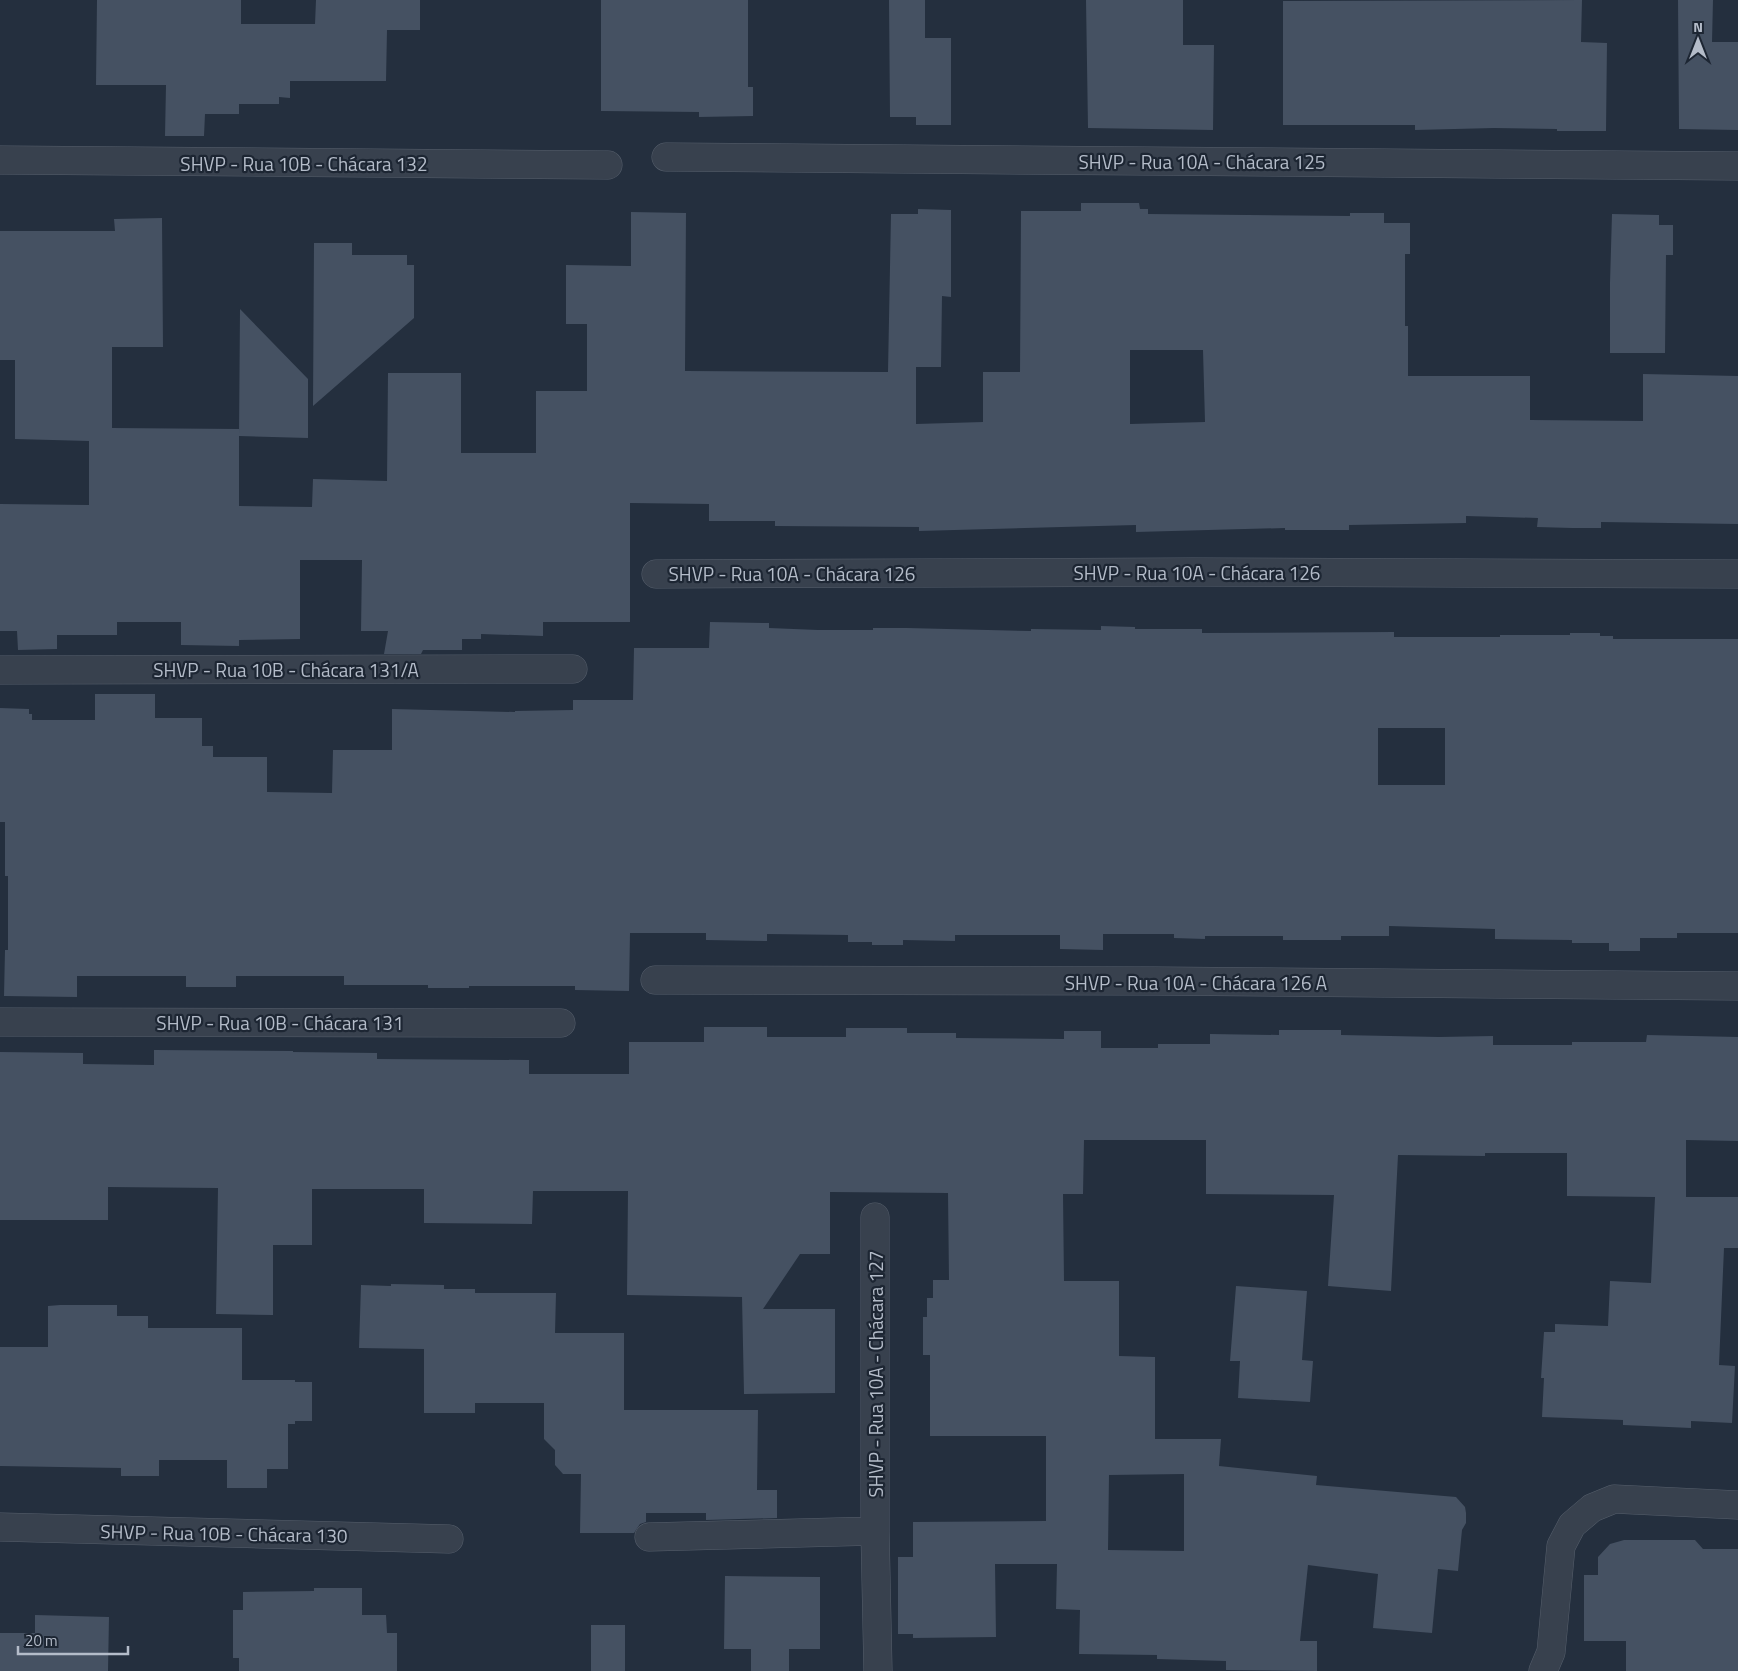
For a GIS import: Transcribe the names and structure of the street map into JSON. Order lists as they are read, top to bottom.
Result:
{
  "streets": {
    "street": [
      "SHVP - Rua 10A - Chácara 125",
      "SHVP - Rua 10B - Chácara 132",
      "SHVP - Rua 10A - Chácara 126",
      "SHVP - Rua 10B - Chácara 131/A",
      "SHVP - Rua 10A - Chácara 126 A",
      "SHVP - Rua 10B - Chácara 131",
      "SHVP - Rua 10A - Chácara 127",
      "SHVP - Rua 10B - Chácara 130"
    ]
  },
  "scale_bar": "20 m",
  "north": "top"
}
